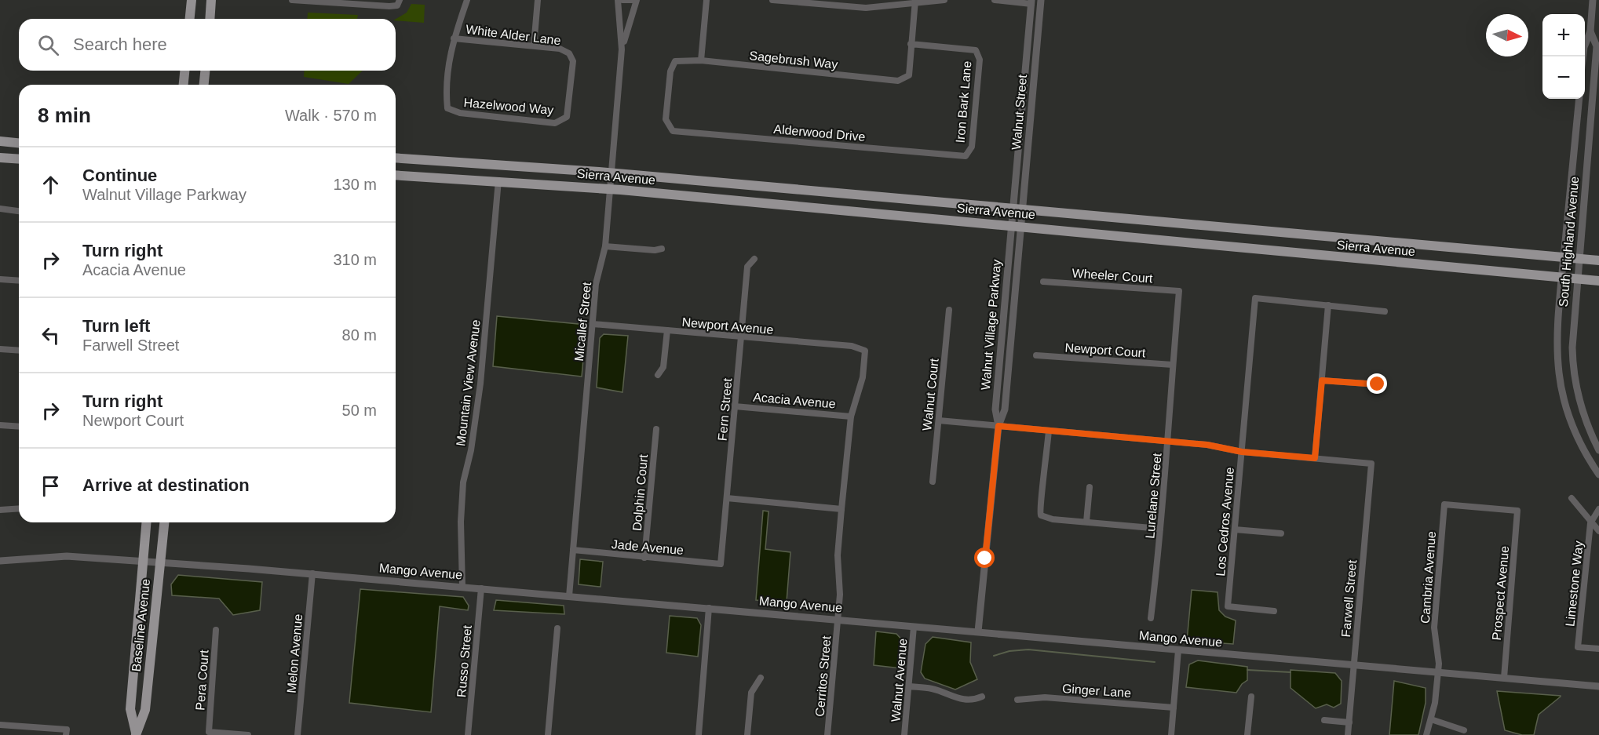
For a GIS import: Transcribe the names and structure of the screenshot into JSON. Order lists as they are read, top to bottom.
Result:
{
  "streets": {
    "main road": ["Sierra Avenue", "Baseline Avenue"],
    "street": [
      "White Alder Lane",
      "Sagebrush Way",
      "Iron Bark Lane",
      "Hazelwood Way",
      "Walnut Street",
      "Alderwood Drive",
      "South Highland Avenue",
      "Wheeler Court",
      "Micallef Street",
      "Walnut Village Parkway",
      "Newport Avenue",
      "Newport Court",
      "Mountain View Avenue",
      "Walnut Court",
      "Acacia Avenue",
      "Fern Street",
      "Dolphin Court",
      "Lurelane Street",
      "Los Cedros Avenue",
      "Jade Avenue",
      "Mango Avenue",
      "Cambria Avenue",
      "Limestone Way",
      "Prospect Avenue",
      "Farwell Street",
      "Melon Avenue",
      "Russo Street",
      "Cerritos Street",
      "Pera Court",
      "Walnut Avenue",
      "Ginger Lane"
    ]
  },
  "crossings": [
    ["White Alder Lane", "Hazelwood Way"],
    ["Sagebrush Way", "Iron Bark Lane"],
    ["Sagebrush Way", "Alderwood Drive"],
    ["Iron Bark Lane", "Alderwood Drive"],
    ["Walnut Street", "Sierra Avenue"],
    ["Walnut Street", "Walnut Village Parkway"],
    ["Sierra Avenue", "South Highland Avenue"],
    ["Sierra Avenue", "Micallef Street"],
    ["Sierra Avenue", "Walnut Village Parkway"],
    ["Sierra Avenue", "Mountain View Avenue"],
    ["Wheeler Court", "Lurelane Street"],
    ["Micallef Street", "Newport Avenue"],
    ["Micallef Street", "Jade Avenue"],
    ["Micallef Street", "Mango Avenue"],
    ["Walnut Village Parkway", "Mango Avenue"],
    ["Newport Avenue", "Acacia Avenue"],
    ["Newport Avenue", "Fern Street"],
    ["Newport Avenue", "Cerritos Street"],
    ["Newport Court", "Lurelane Street"],
    ["Mountain View Avenue", "Mango Avenue"],
    ["Acacia Avenue", "Fern Street"],
    ["Acacia Avenue", "Cerritos Street"],
    ["Fern Street", "Jade Avenue"],
    ["Dolphin Court", "Jade Avenue"],
    ["Mango Avenue", "Cambria Avenue"],
    ["Mango Avenue", "Prospect Avenue"],
    ["Mango Avenue", "Farwell Street"],
    ["Mango Avenue", "Baseline Avenue"],
    ["Mango Avenue", "Melon Avenue"],
    ["Mango Avenue", "Russo Street"],
    ["Mango Avenue", "Cerritos Street"],
    ["Mango Avenue", "Walnut Avenue"],
    ["Cambria Avenue", "Prospect Avenue"]
  ],
  "north": "right",
  "page": {
    "map_buttons": ["+", "−"],
    "search": "Search here",
    "heading": ["8 min", "Walk · 570 m"],
    "list": [
      ["Continue", "Walnut Village Parkway", "130 m"],
      ["Turn right", "Acacia Avenue", "310 m"],
      ["Turn left", "Farwell Street", "80 m"],
      ["Turn right", "Newport Court", "50 m"],
      "Arrive at destination"
    ]
  }
}
